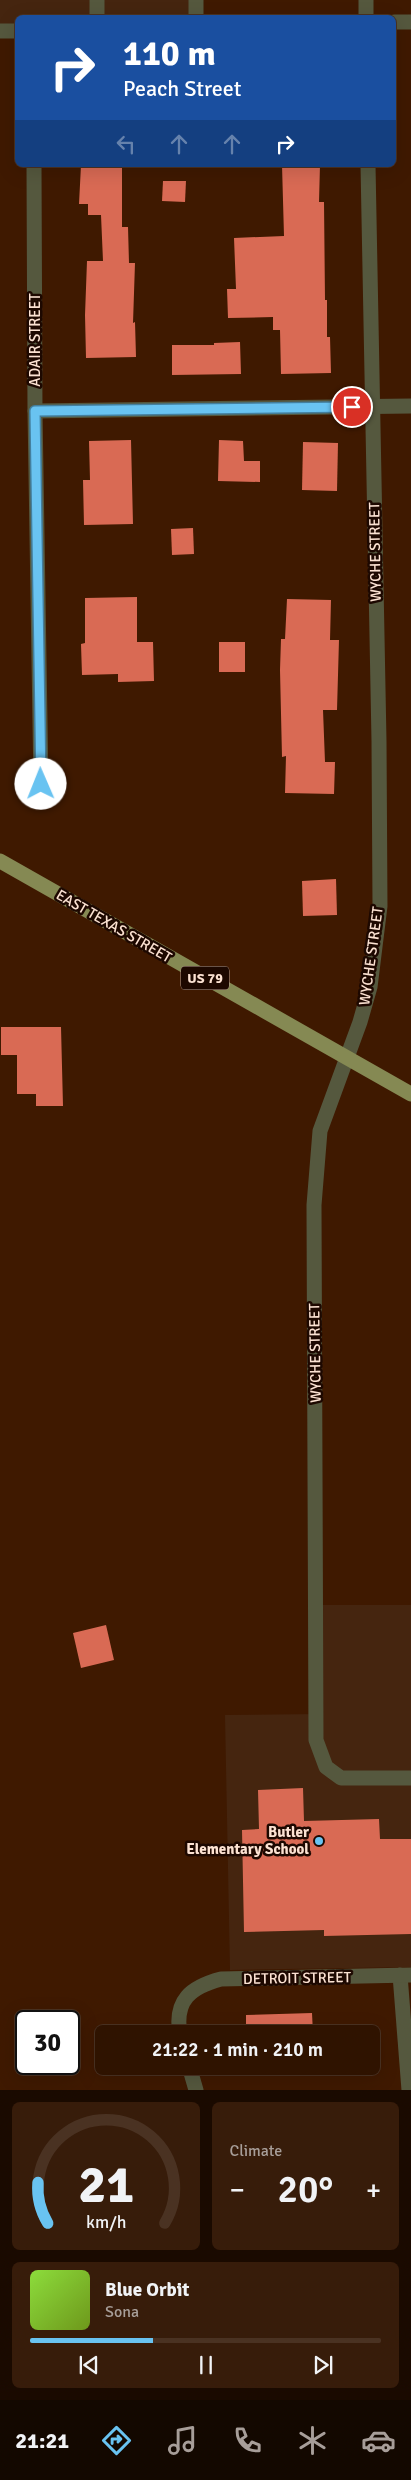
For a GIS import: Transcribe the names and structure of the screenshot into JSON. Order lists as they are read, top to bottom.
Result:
{
  "streets": {
    "main road": ["EAST TEXAS STREET", "US 79"],
    "street": ["ADAIR STREET", "WYCHE STREET", "DETROIT STREET"]
  },
  "crossings": [
    ["WYCHE STREET", "EAST TEXAS STREET"]
  ],
  "places": ["Butler Elementary School"],
  "page": {
    "turn": ["110 m", "Peach Street"],
    "limit": "30",
    "trip": "21:22 · 1 min · 210 m",
    "tile": "Climate",
    "heat": ["−", "20°", "+"],
    "song": ["Blue Orbit", "Sona"],
    "tabs": "21:21",
    "gauge": ["21", "km/h"]
  }
}
